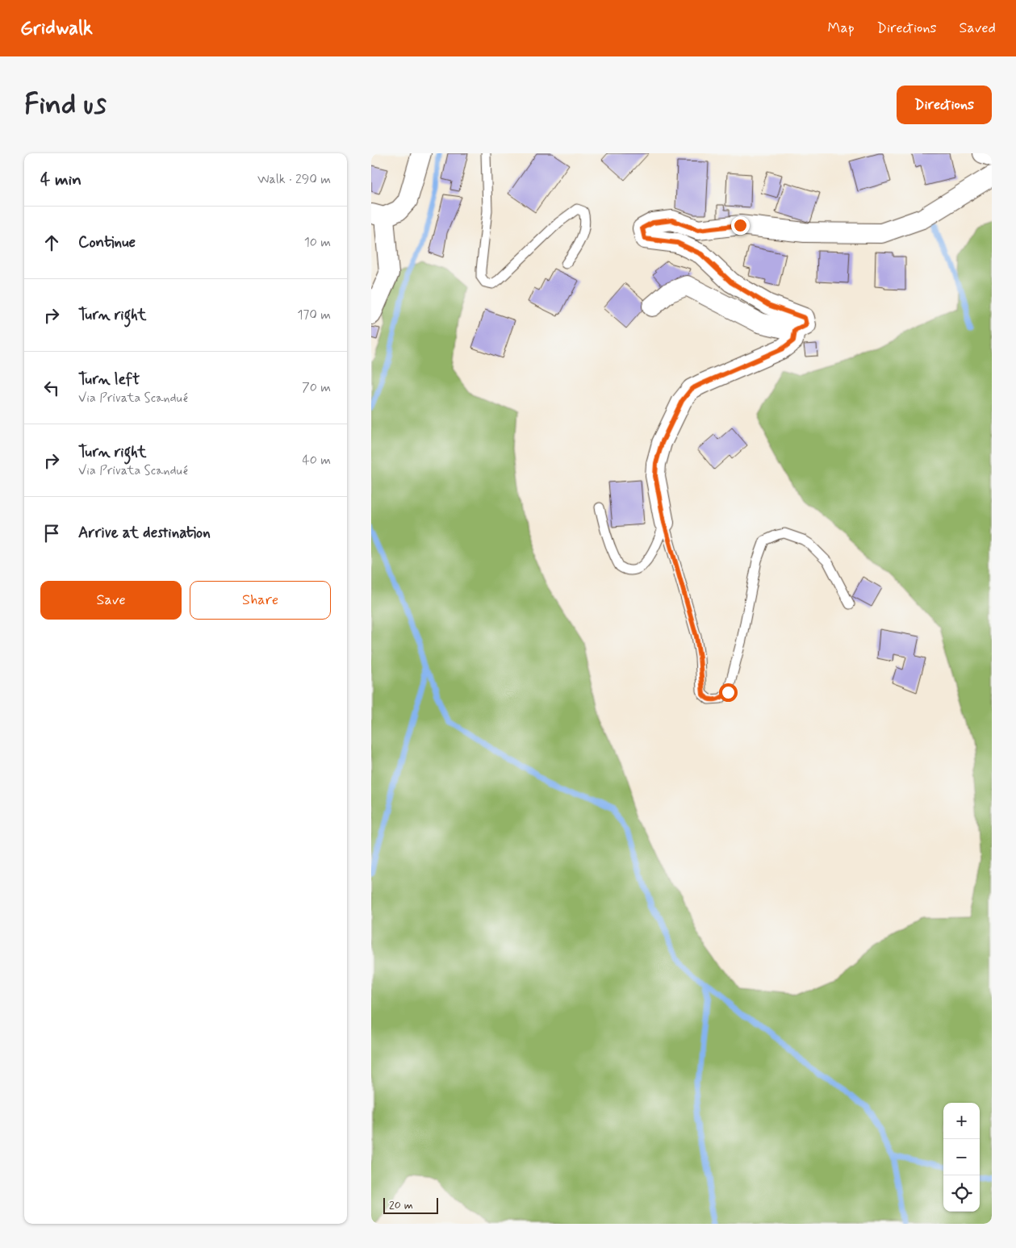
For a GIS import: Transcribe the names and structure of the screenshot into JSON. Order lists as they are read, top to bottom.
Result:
{
  "scale_bar": "20 m",
  "page": {
    "header": "Gridwalk",
    "nav": ["Map", "Directions", "Saved"],
    "buttons": [
      "Directions",
      ["Save", "Share"]
    ],
    "title": "Find us",
    "heading": ["4 min", "Walk · 290 m"],
    "list": [
      ["Continue", "10 m"],
      ["Turn right", "170 m"],
      ["Turn left", "Via Privata Scandué", "70 m"],
      ["Turn right", "Via Privata Scandué", "40 m"],
      "Arrive at destination"
    ],
    "map_buttons": ["+", "−"],
    "scale": "20 m"
  }
}
